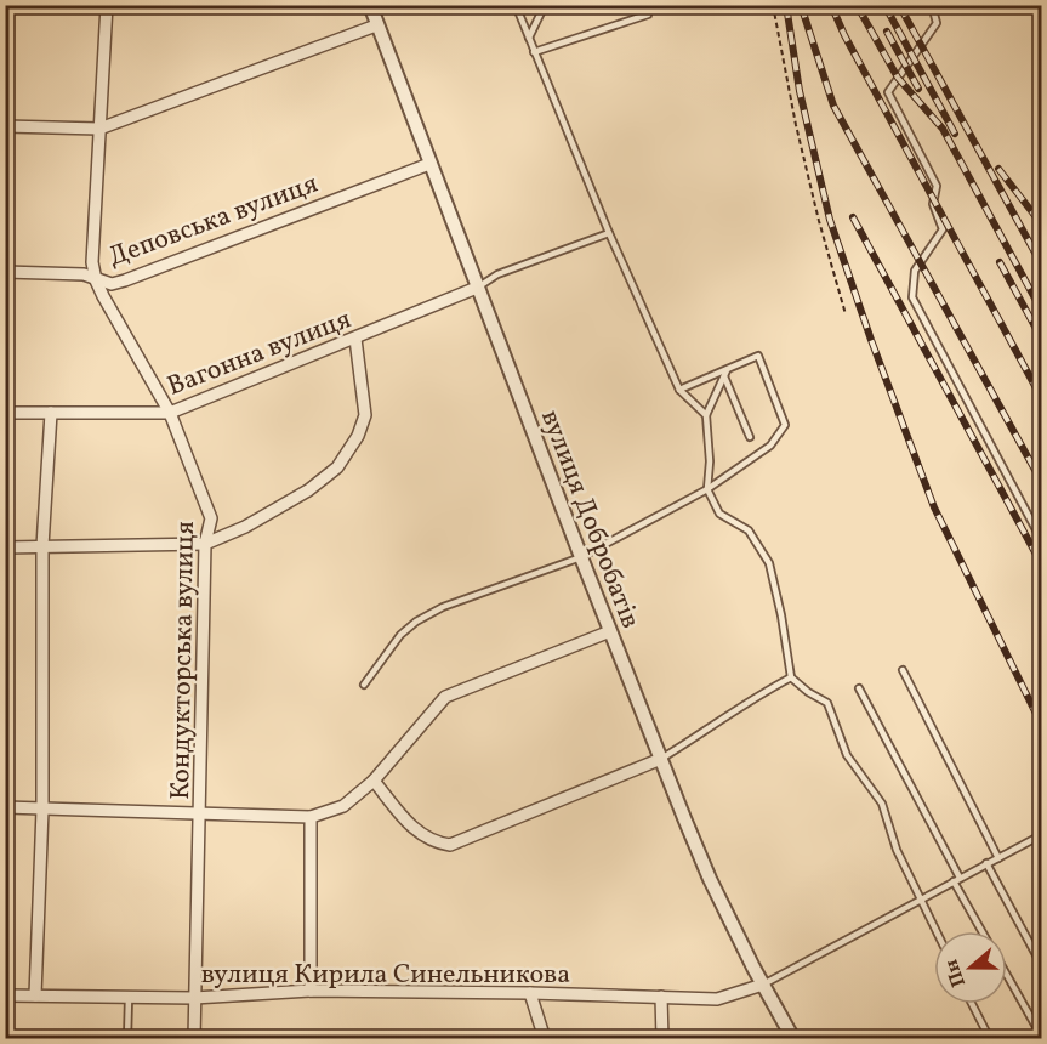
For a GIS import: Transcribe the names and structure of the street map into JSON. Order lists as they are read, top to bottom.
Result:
{
  "streets": {
    "street": [
      "Деповська вулиця",
      "Вагонна вулиця",
      "вулиця Добробатів",
      "Кондукторська вулиця",
      "вулиця Кирила Синельникова"
    ]
  },
  "crossings": [
    ["Деповська вулиця", "вулиця Добробатів"],
    ["Деповська вулиця", "Кондукторська вулиця"],
    ["Вагонна вулиця", "вулиця Добробатів"],
    ["Вагонна вулиця", "Кондукторська вулиця"],
    ["вулиця Добробатів", "вулиця Кирила Синельникова"],
    ["Кондукторська вулиця", "вулиця Кирила Синельникова"]
  ],
  "north": "left"
}
